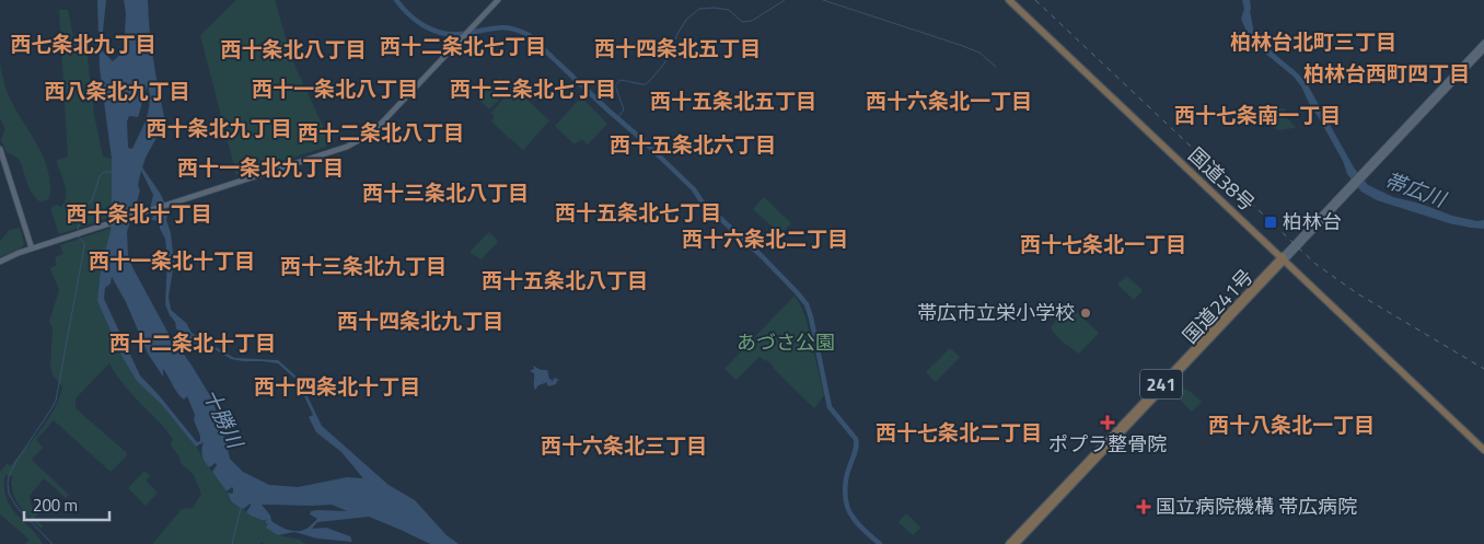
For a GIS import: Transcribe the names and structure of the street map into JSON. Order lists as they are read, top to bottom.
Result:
{
  "streets": {
    "highway": ["国道38号", "国道241号", "241"]
  },
  "crossings": [
    ["国道38号", "国道241号"],
    ["国道38号", "241"],
    ["国道241号", "241"]
  ],
  "districts": [
    "柏林台北町三丁目",
    "西七条北九丁目",
    "西十二条北七丁目",
    "西十四条北五丁目",
    "西十条北八丁目",
    "柏林台西町四丁目",
    "西十一条北八丁目",
    "西十三条北七丁目",
    "西八条北九丁目",
    "西十五条北五丁目",
    "西十六条北一丁目",
    "西十七条南一丁目",
    "西十条北九丁目",
    "西十二条北八丁目",
    "西十五条北六丁目",
    "西十一条北九丁目",
    "西十三条北八丁目",
    "西十五条北七丁目",
    "西十条北十丁目",
    "西十六条北二丁目",
    "西十七条北一丁目",
    "西十一条北十丁目",
    "西十三条北九丁目",
    "西十五条北八丁目",
    "西十四条北九丁目",
    "西十二条北十丁目",
    "西十四条北十丁目",
    "西十八条北一丁目",
    "西十七条北二丁目",
    "西十六条北三丁目"
  ],
  "water": ["帯広川", "十勝川"],
  "parks": ["あづさ公園"],
  "places": {
    "transit": ["柏林台"],
    "other": ["帯広市立栄小学校"],
    "health": ["ポプラ整骨院", "国立病院機構 帯広病院"]
  },
  "scale_bar": "200 m"
}
